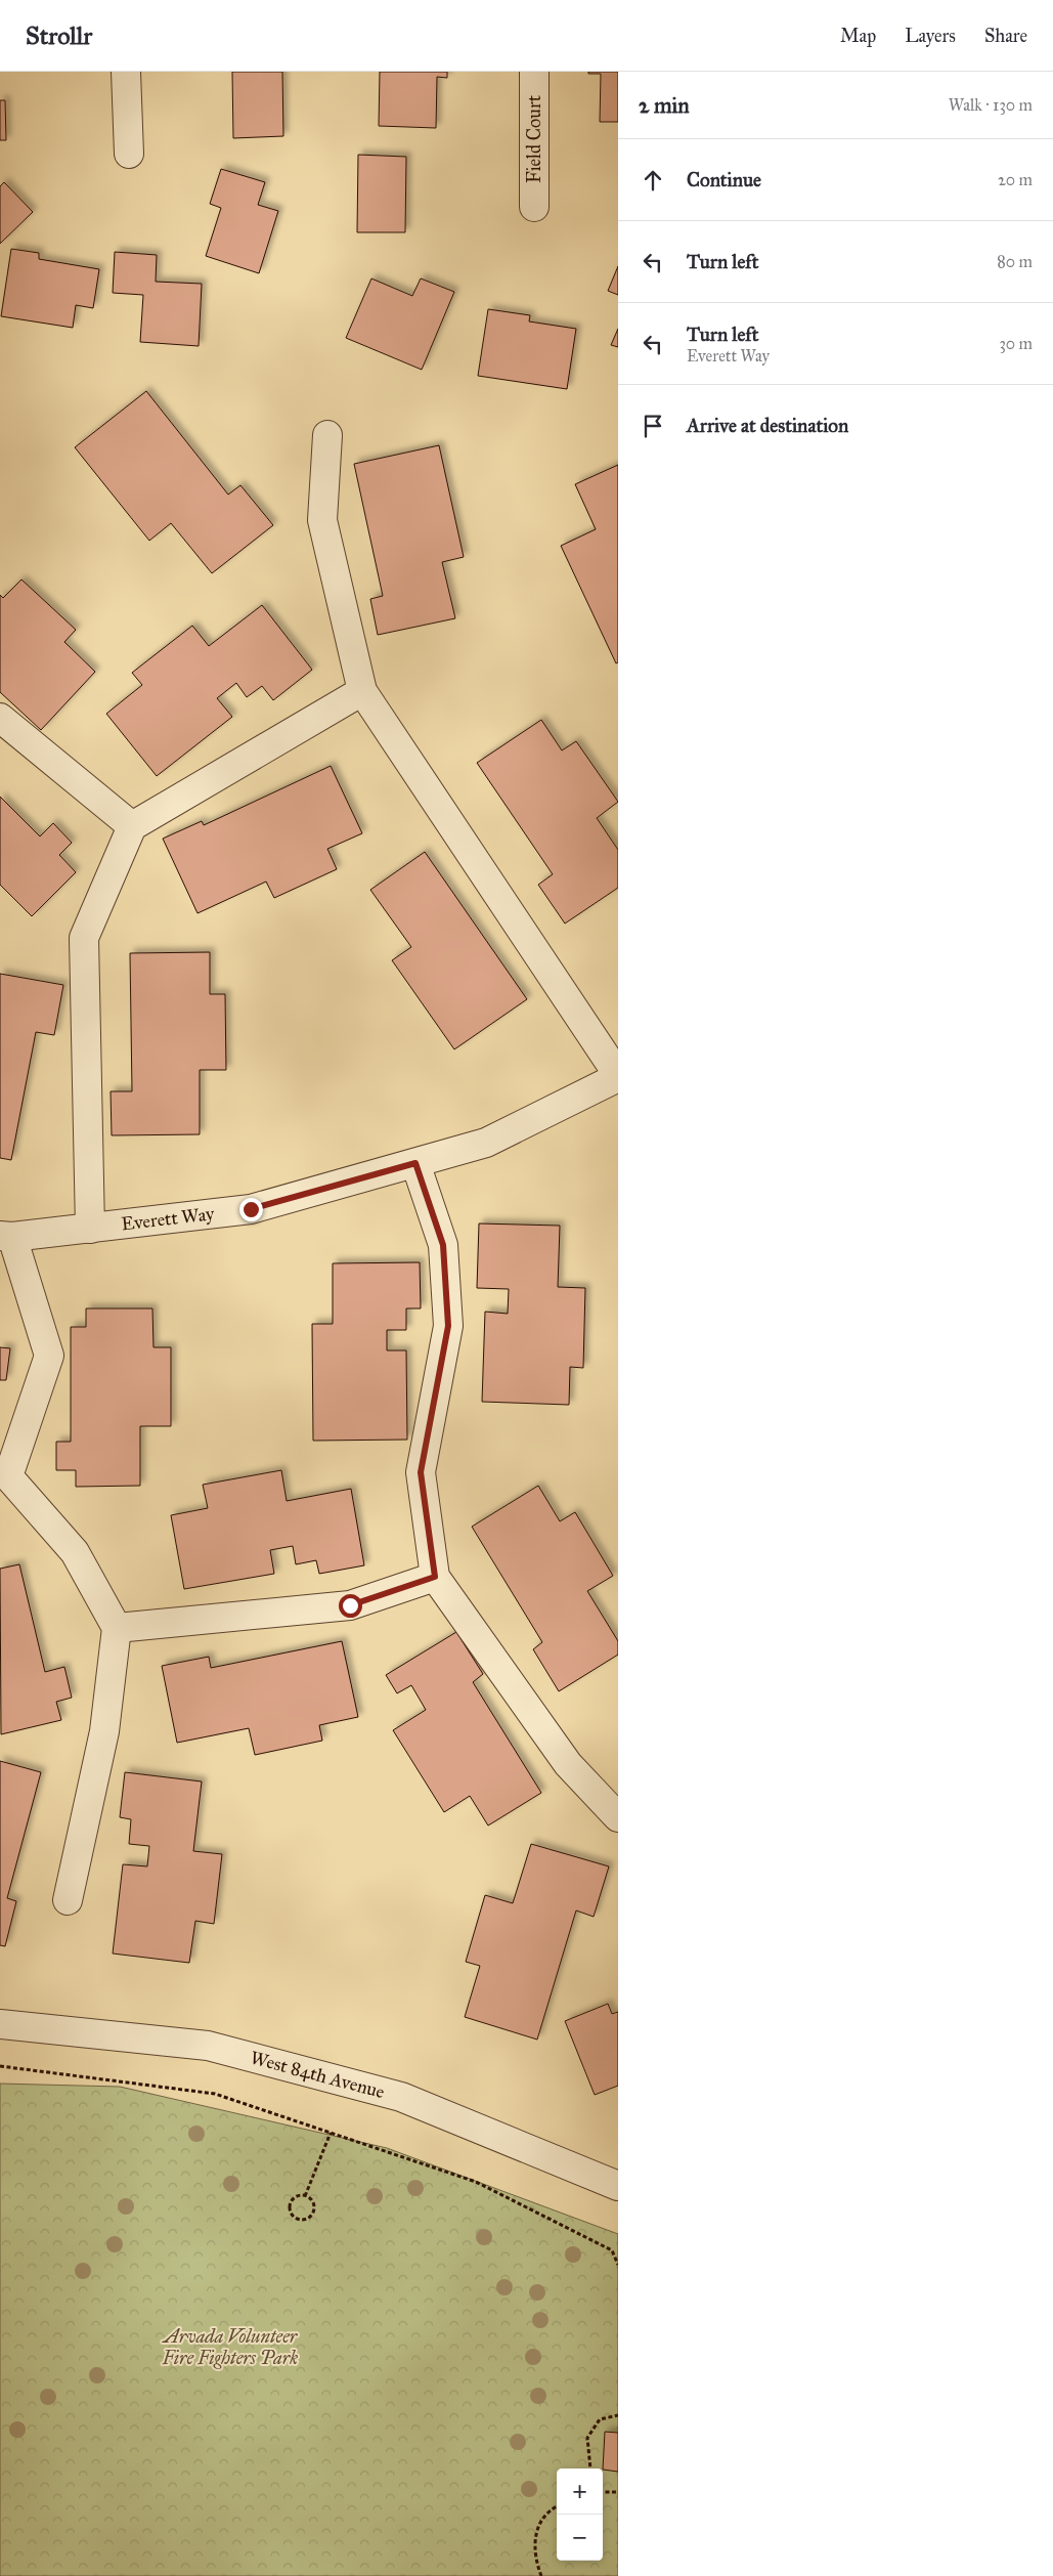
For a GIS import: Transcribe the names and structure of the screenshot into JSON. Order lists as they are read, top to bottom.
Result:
{
  "streets": {
    "street": ["Field Court", "Everett Way", "West 84th Avenue"]
  },
  "parks": ["Arvada Volunteer Fire Fighters Park"],
  "page": {
    "header": "Strollr",
    "nav": ["Map", "Layers", "Share"],
    "heading": ["2 min", "Walk · 130 m"],
    "list": [
      ["Continue", "20 m"],
      ["Turn left", "80 m"],
      ["Turn left", "Everett Way", "30 m"],
      "Arrive at destination"
    ],
    "map_buttons": ["+", "−"]
  }
}
